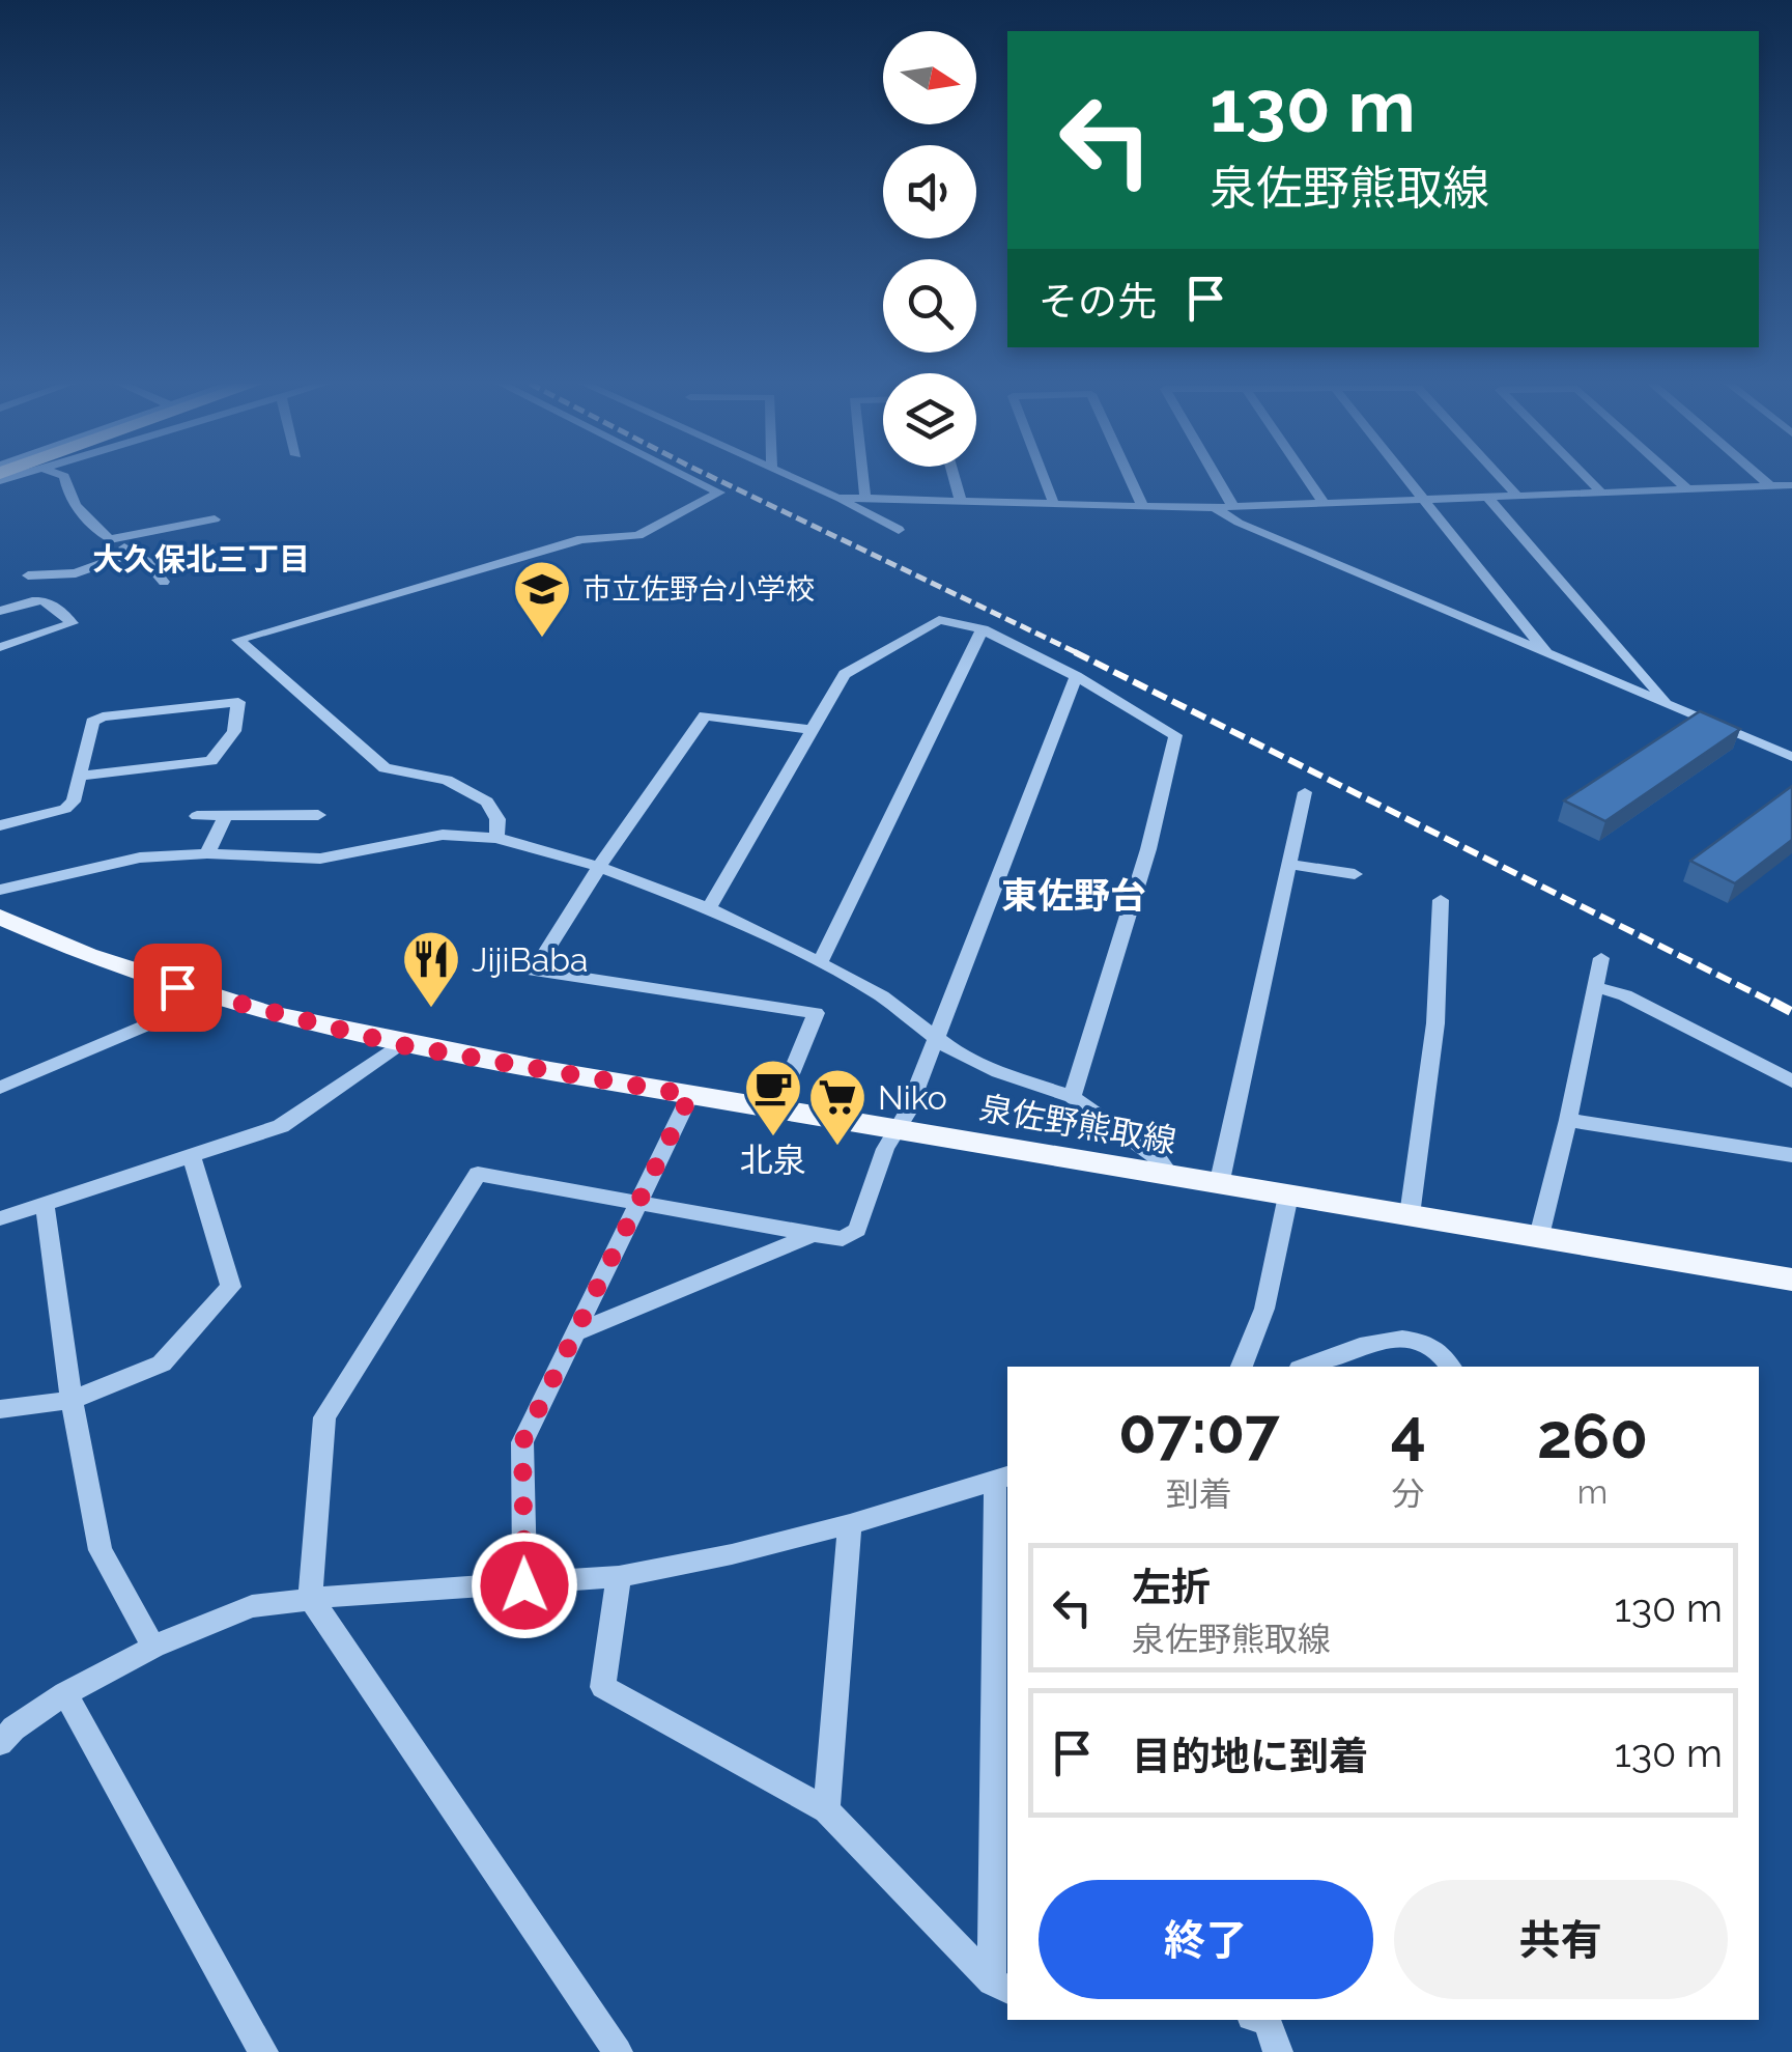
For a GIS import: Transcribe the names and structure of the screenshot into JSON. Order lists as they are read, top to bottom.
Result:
{
  "streets": {
    "main road": ["泉佐野熊取線"]
  },
  "districts": ["大久保北三丁目", "東佐野台"],
  "places": {
    "school or university": ["市立佐野台小学校"],
    "restaurant": ["JijiBaba"],
    "cafe": ["北泉"],
    "supermarket": ["Niko"]
  },
  "north": "right",
  "page": {
    "turn": ["130 m", "泉佐野熊取線"],
    "then": "その先",
    "eta": [
      "07:07",
      "到着",
      "4",
      "分",
      "260",
      "m"
    ],
    "list": [
      {
        "name": "左折",
        "note": "泉佐野熊取線",
        "value": "130 m"
      },
      {
        "name": "目的地に到着",
        "value": "130 m"
      }
    ],
    "buttons": ["終了", "共有"]
  }
}
